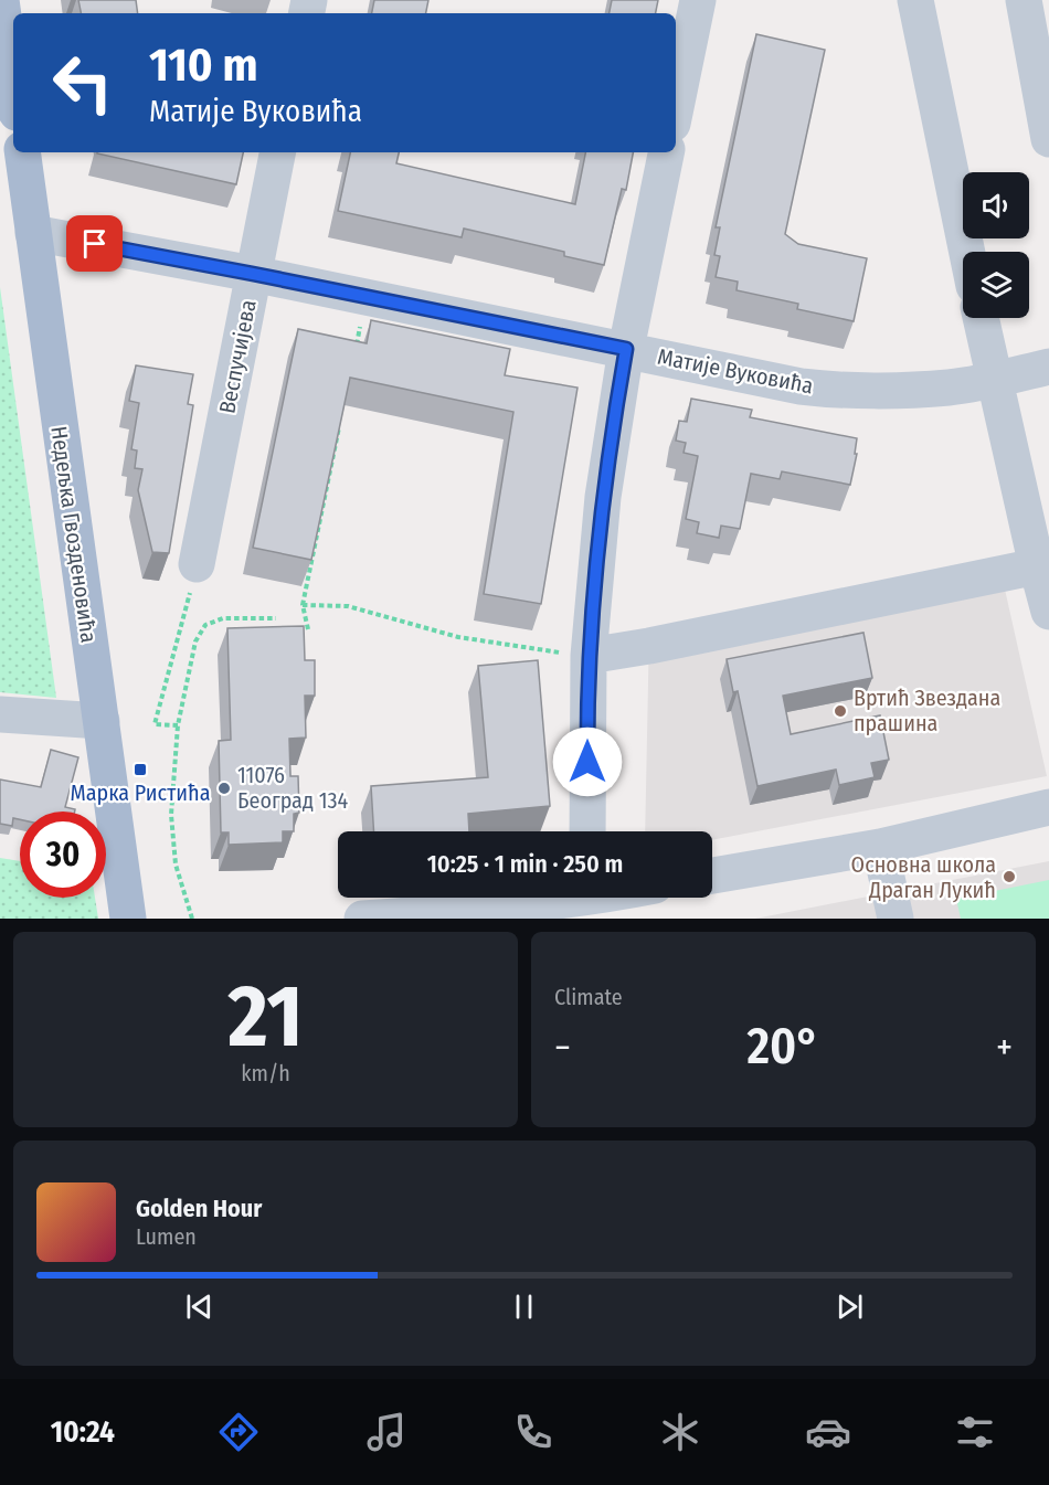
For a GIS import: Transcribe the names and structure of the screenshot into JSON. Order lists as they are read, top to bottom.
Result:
{
  "streets": {
    "main road": ["Недељка Гвозденовића"],
    "street": ["Веспучијева", "Матије Вуковића"]
  },
  "crossings": [
    ["Веспучијева", "Матије Вуковића"],
    ["Матије Вуковића", "Недељка Гвозденовића"]
  ],
  "places": {
    "other": ["Вртић Звездана прашина", "11076 Београд 134", "Основна школа Драган Лукић"],
    "transit": ["Марка Ристића"]
  },
  "page": {
    "turn": ["110 m", "Матије Вуковића"],
    "limit": "30",
    "trip": "10:25 · 1 min · 250 m",
    "tile": [
      ["21", "km/h"],
      "Climate"
    ],
    "heat": ["−", "20°", "+"],
    "song": ["Golden Hour", "Lumen"],
    "tabs": "10:24"
  }
}
